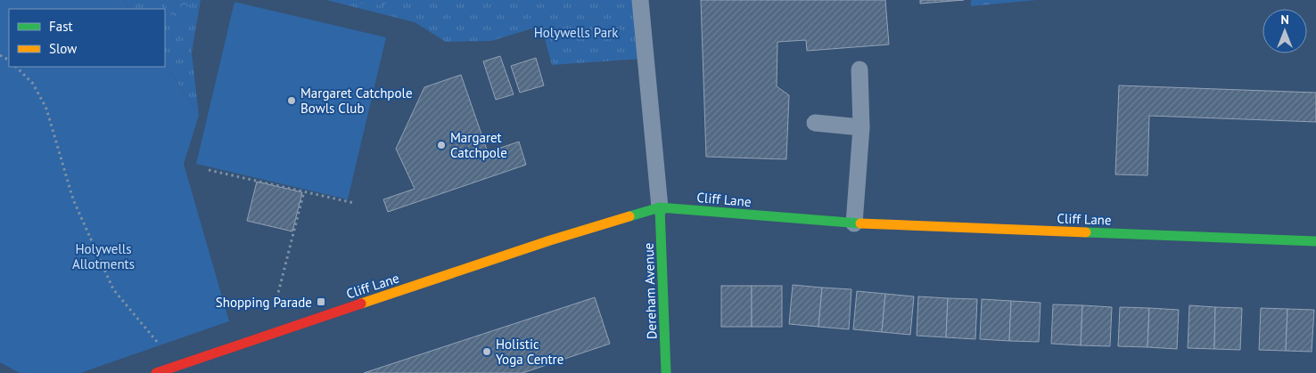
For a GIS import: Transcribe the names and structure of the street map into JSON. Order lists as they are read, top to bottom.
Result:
{
  "streets": {
    "street": ["Cliff Lane", "Dereham Avenue"]
  },
  "crossings": [
    ["Cliff Lane", "Dereham Avenue"]
  ],
  "parks": ["Holywells Park", "Holywells Allotments"],
  "places": {
    "other": ["Margaret Catchpole Bowls Club", "Margaret Catchpole", "Holistic Yoga Centre"],
    "transit": ["Shopping Parade"]
  },
  "legend": ["Fast", "Slow"],
  "north": "top"
}
